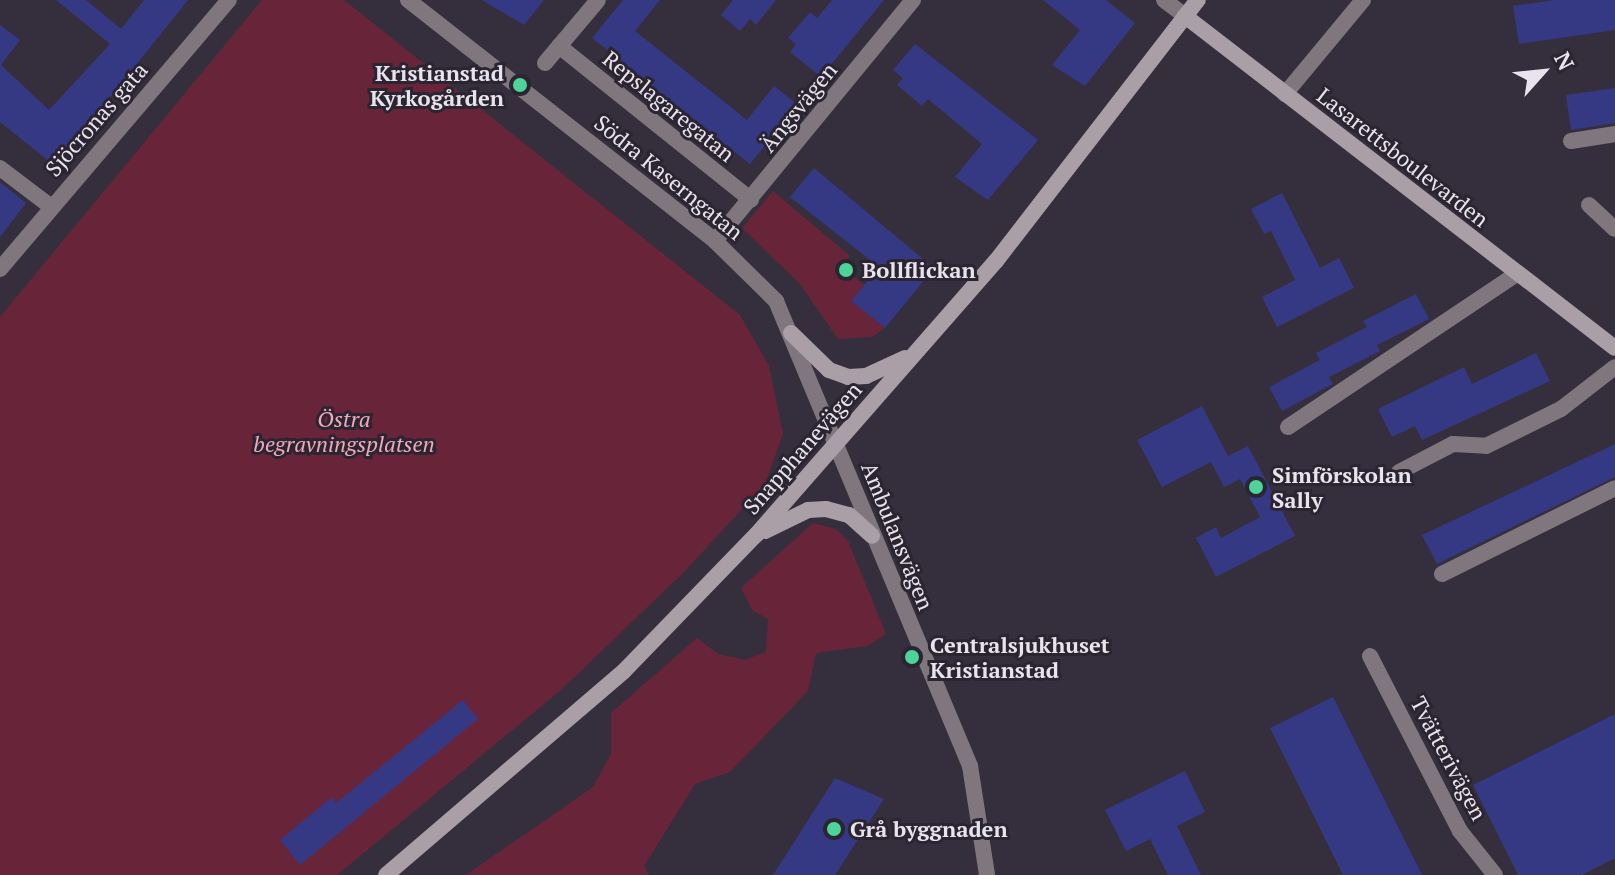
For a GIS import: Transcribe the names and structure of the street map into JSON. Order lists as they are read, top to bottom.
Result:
{
  "streets": {
    "main road": ["Lasarettsboulevarden", "Snapphanevägen"],
    "street": [
      "Repslagaregatan",
      "Ängsvägen",
      "Sjöcronas gata",
      "Södra Kaserngatan",
      "Ambulansvägen",
      "Tvätterivägen"
    ]
  },
  "crossings": [
    ["Repslagaregatan", "Ängsvägen"],
    ["Ängsvägen", "Södra Kaserngatan"],
    ["Lasarettsboulevarden", "Snapphanevägen"],
    ["Södra Kaserngatan", "Snapphanevägen"],
    ["Södra Kaserngatan", "Ambulansvägen"],
    ["Snapphanevägen", "Ambulansvägen"]
  ],
  "parks": ["Östra begravningsplatsen"],
  "places": [
    "Kristianstad Kyrkogården",
    "Bollflickan",
    "Simförskolan Sally",
    "Centralsjukhuset Kristianstad",
    "Grå byggnaden"
  ],
  "north": "top right"
}
